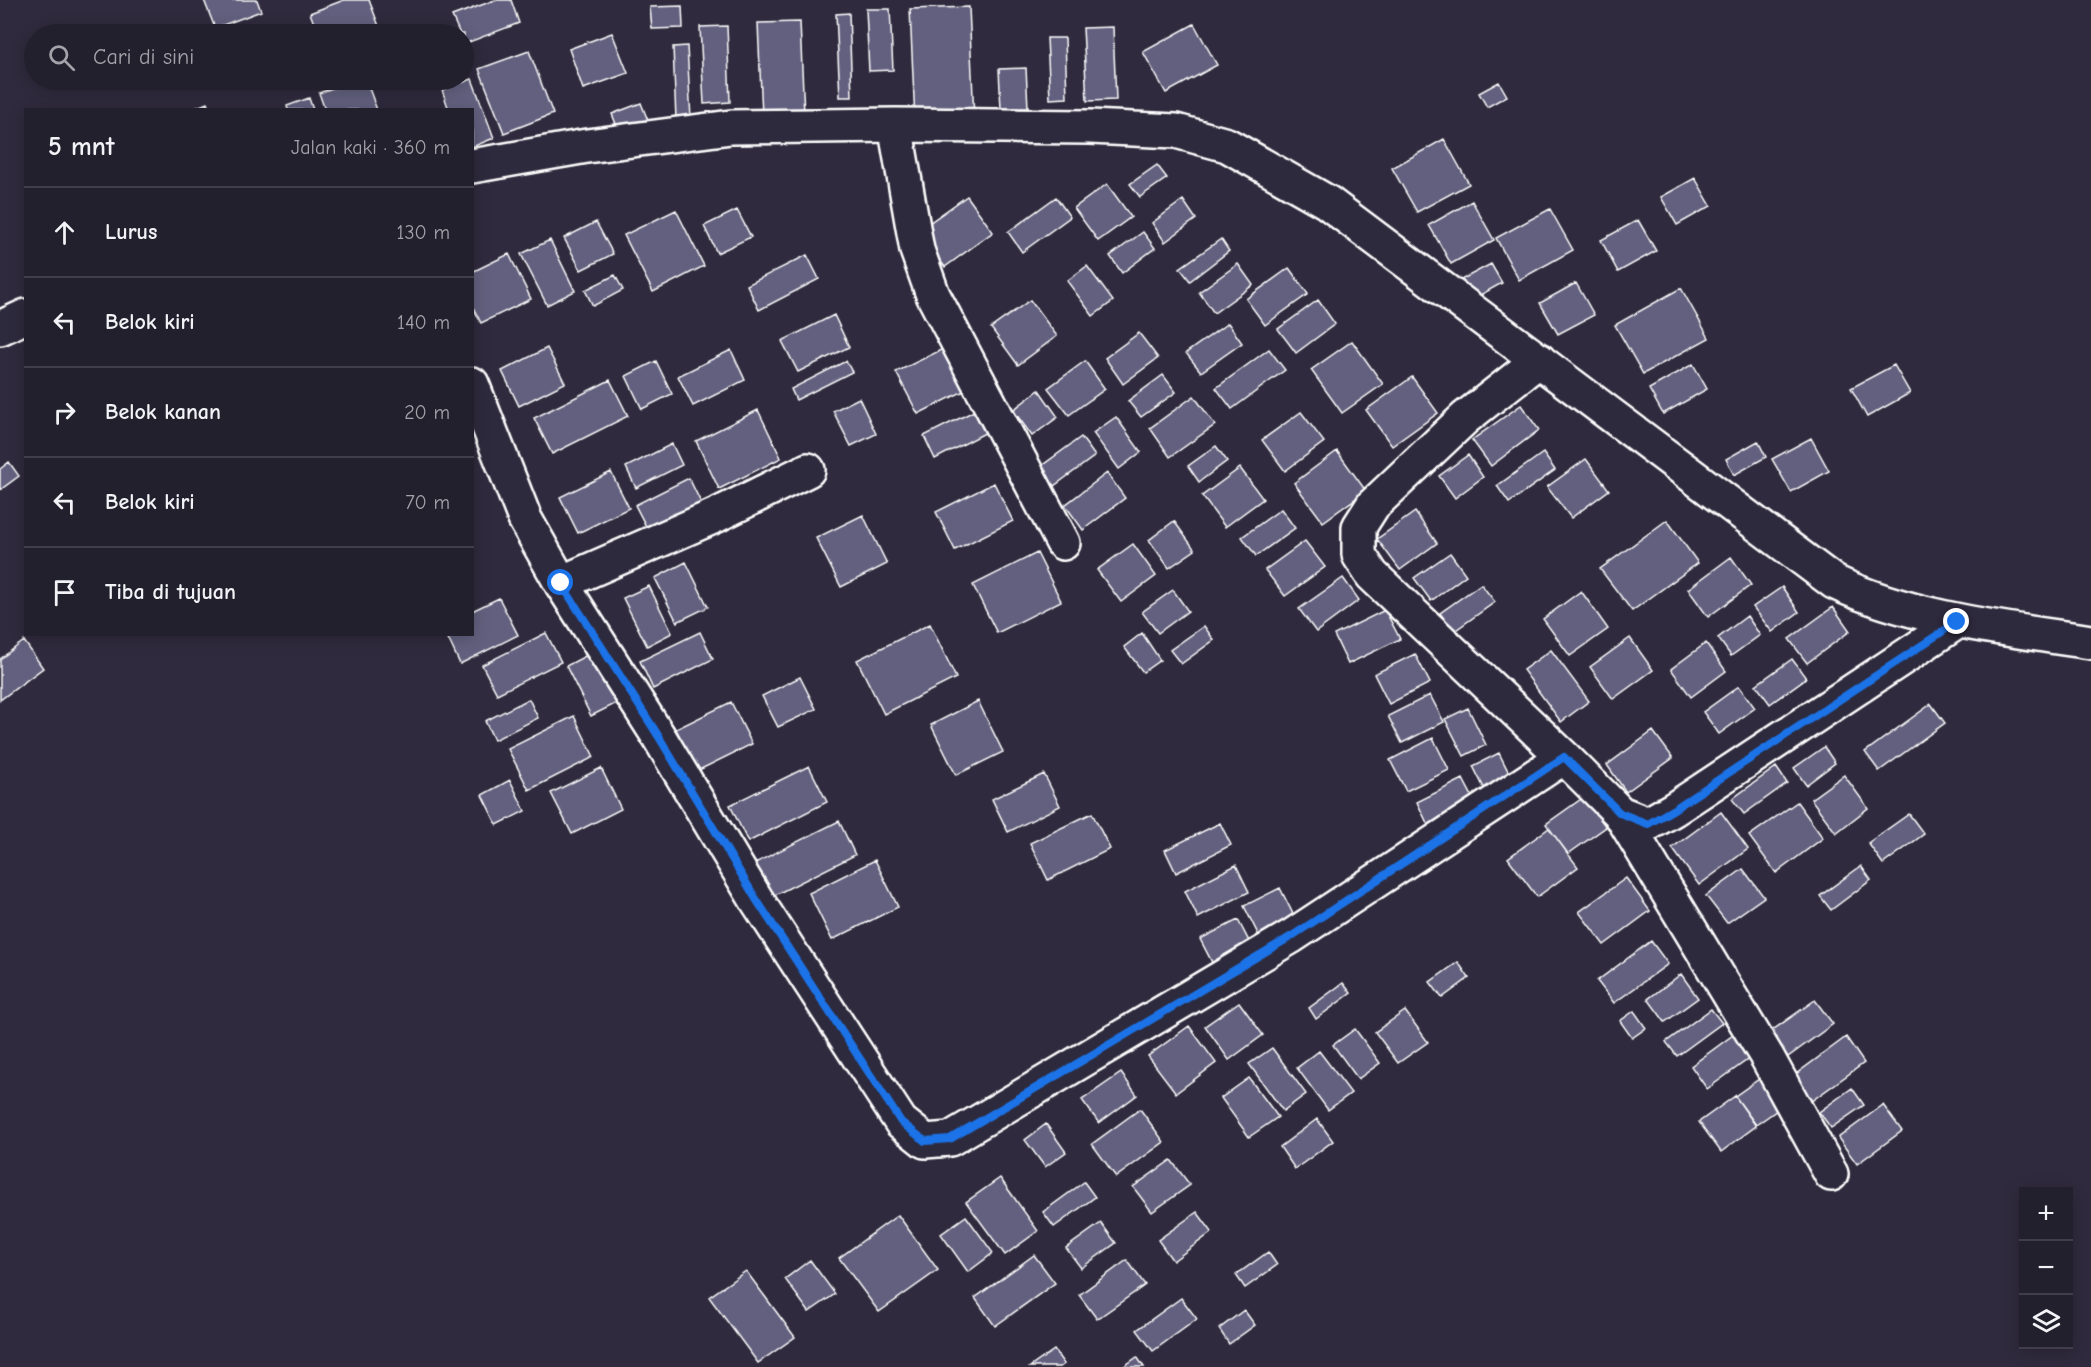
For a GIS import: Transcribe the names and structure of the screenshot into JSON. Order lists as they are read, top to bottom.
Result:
{
  "page": {
    "search": "Cari di sini",
    "heading": ["5 mnt", "Jalan kaki · 360 m"],
    "list": [
      ["Lurus", "130 m"],
      ["Belok kiri", "140 m"],
      ["Belok kanan", "20 m"],
      ["Belok kiri", "70 m"],
      "Tiba di tujuan"
    ],
    "map_buttons": ["+", "−"]
  }
}
